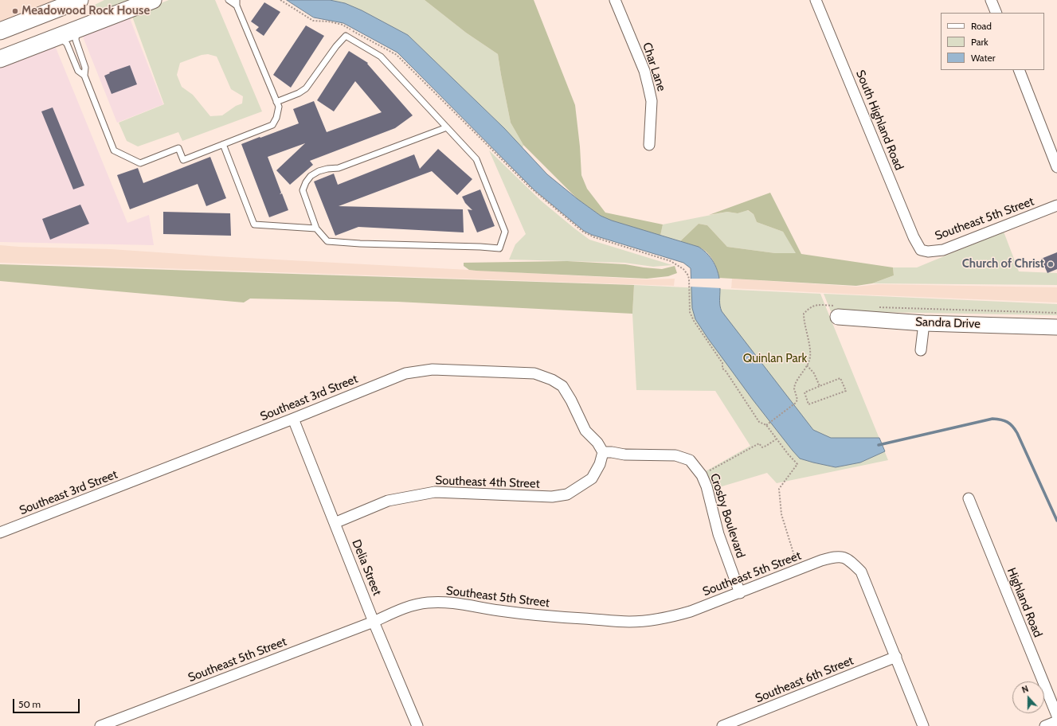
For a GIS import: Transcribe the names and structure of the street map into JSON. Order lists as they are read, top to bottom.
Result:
{
  "streets": {
    "street": [
      "Char Lane",
      "South Highland Road",
      "Southeast 5th Street",
      "Sandra Drive",
      "Southeast 3rd Street",
      "Southeast 4th Street",
      "Crosby Boulevard",
      "Delia Street",
      "Highland Road",
      "Southeast 6th Street"
    ]
  },
  "crossings": [
    ["South Highland Road", "Southeast 5th Street"],
    ["Southeast 5th Street", "Crosby Boulevard"],
    ["Southeast 5th Street", "Delia Street"],
    ["Southeast 5th Street", "Southeast 6th Street"],
    ["Southeast 3rd Street", "Southeast 4th Street"],
    ["Southeast 3rd Street", "Crosby Boulevard"],
    ["Southeast 3rd Street", "Delia Street"],
    ["Southeast 4th Street", "Crosby Boulevard"],
    ["Southeast 4th Street", "Delia Street"]
  ],
  "parks": ["Quinlan Park"],
  "places": ["Meadowood Rock House", "Church of Christ"],
  "legend": ["Road", "Park", "Water"],
  "scale_bar": "50 m",
  "north": "top"
}
